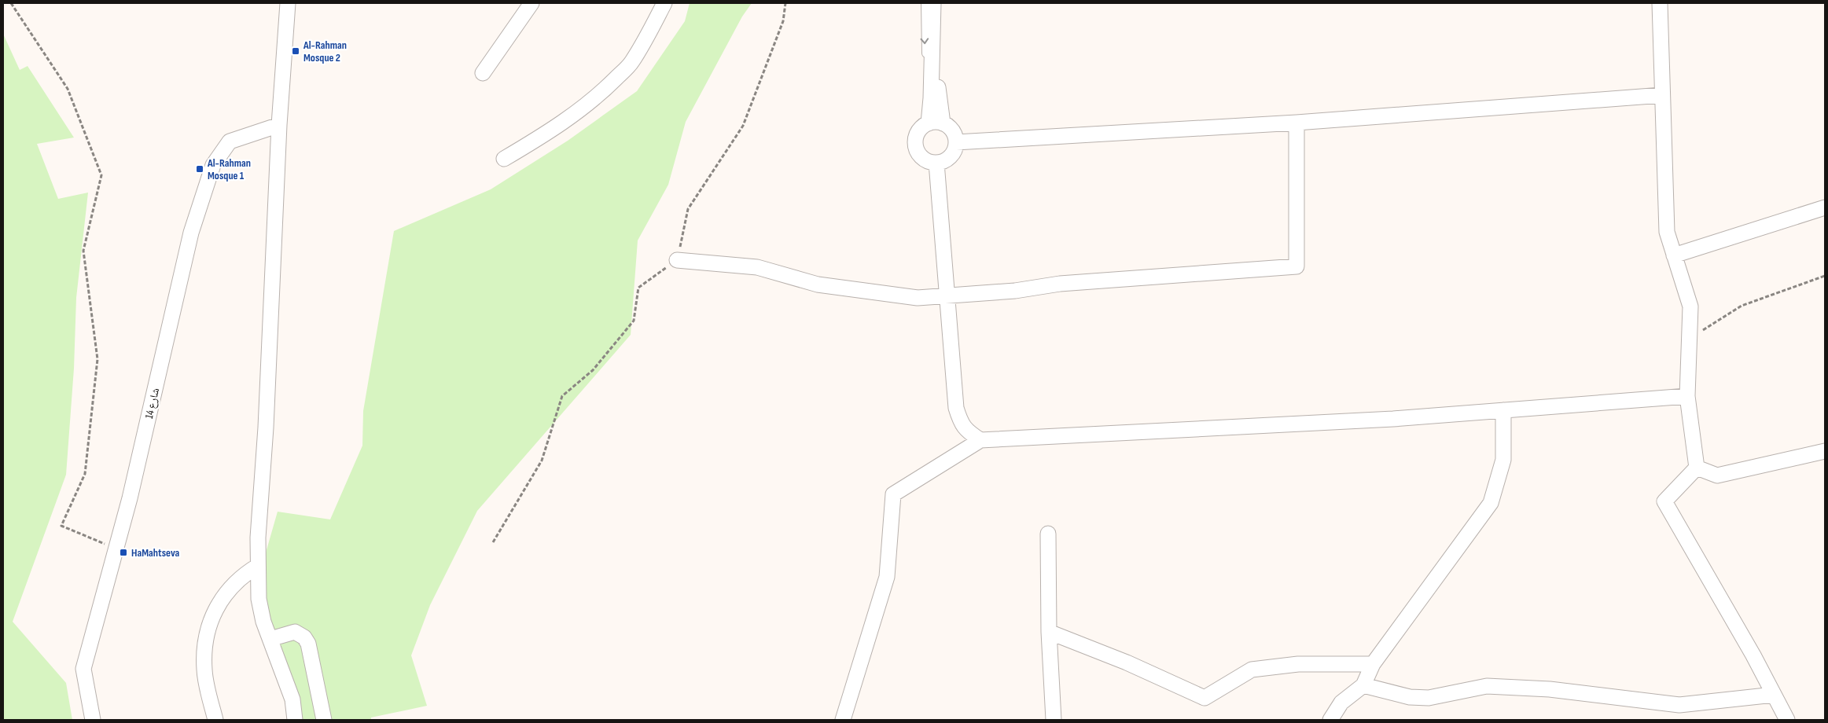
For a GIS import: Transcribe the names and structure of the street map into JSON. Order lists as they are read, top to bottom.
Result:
{
  "streets": {
    "street": ["شارع 14"]
  },
  "places": {
    "transit": ["Al-Rahman Mosque 2", "Al-Rahman Mosque 1", "HaMahtseva"]
  }
}
